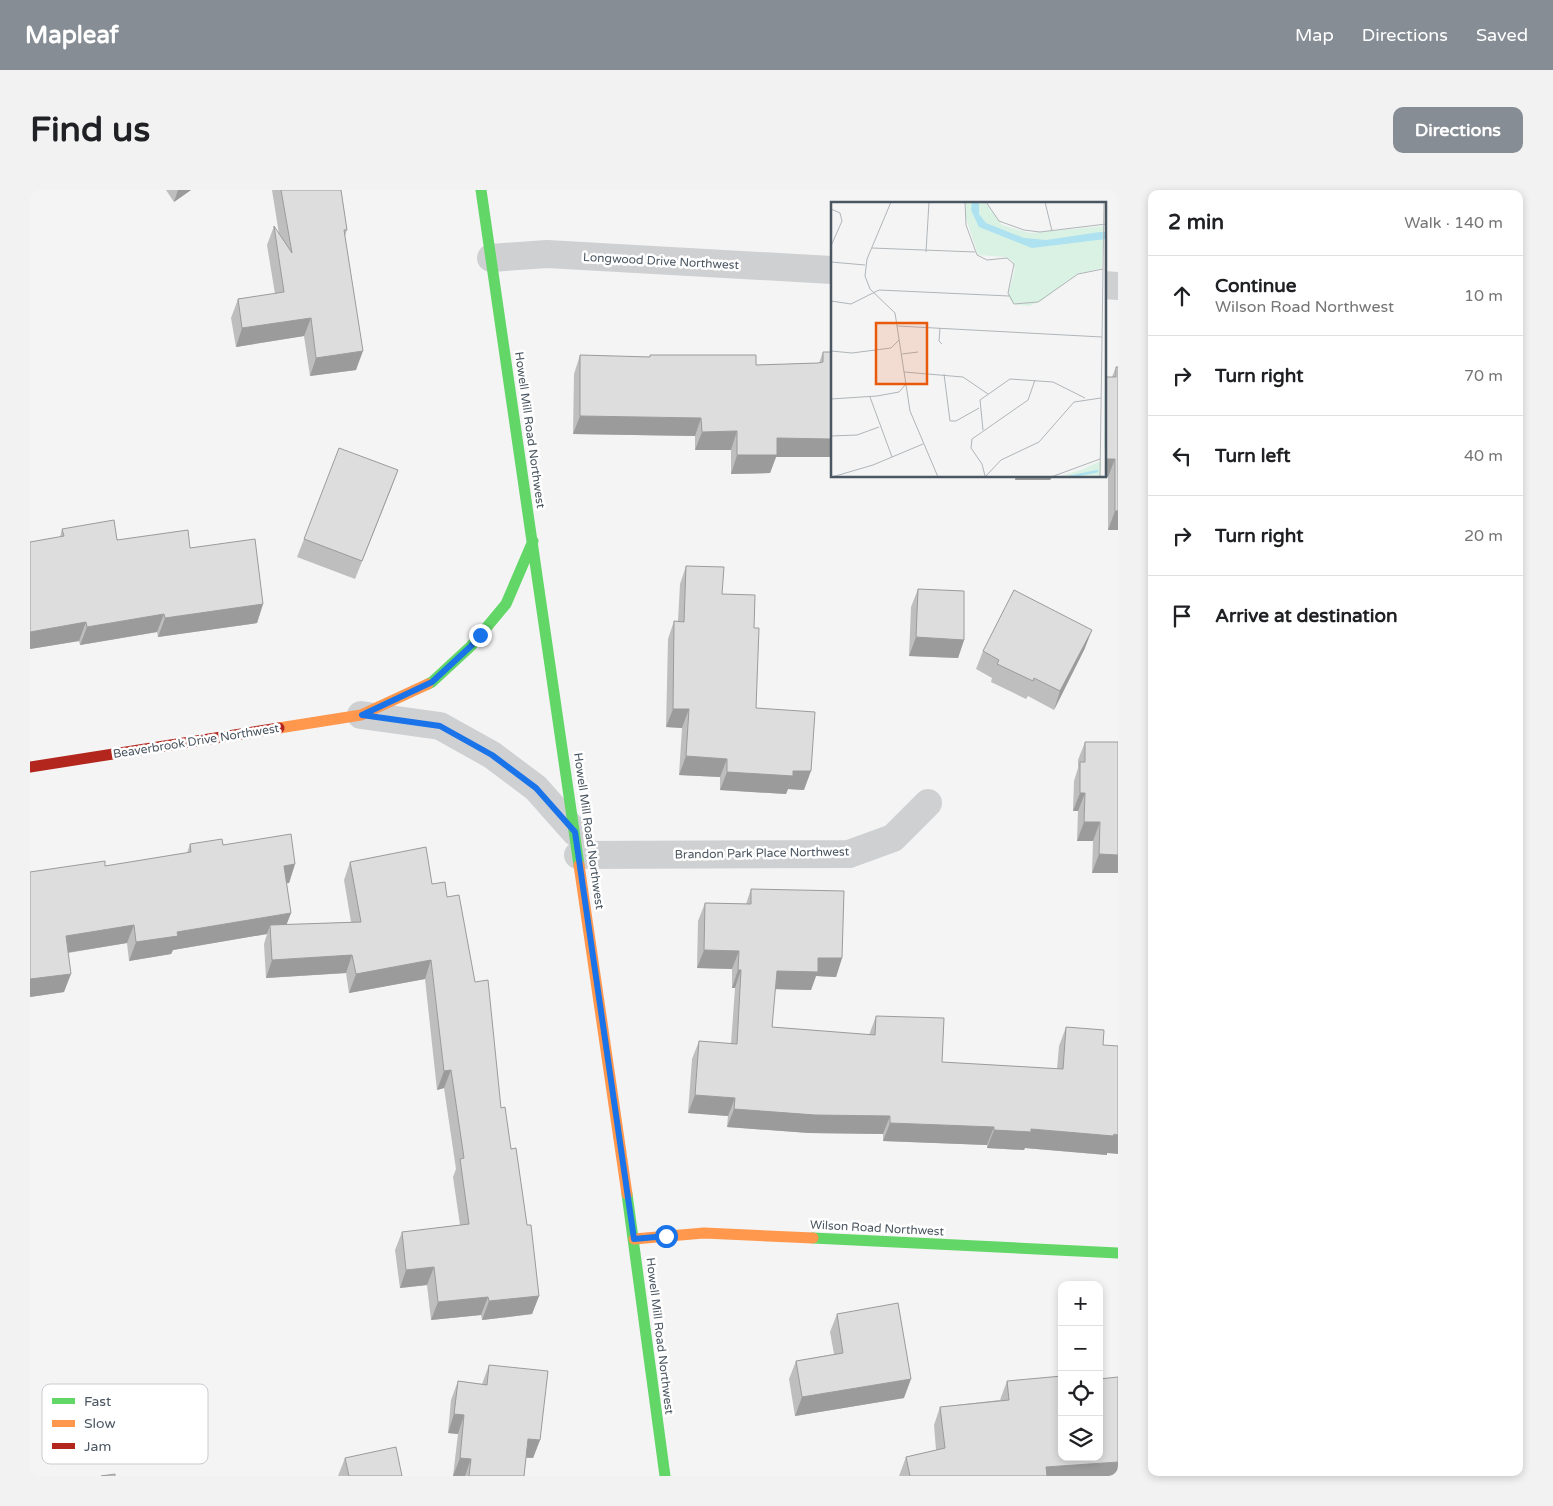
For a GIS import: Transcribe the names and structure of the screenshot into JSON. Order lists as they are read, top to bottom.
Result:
{
  "streets": {
    "main road": ["Howell Mill Road Northwest", "Beaverbrook Drive Northwest", "Wilson Road Northwest"],
    "street": ["Longwood Drive Northwest", "Brandon Park Place Northwest"]
  },
  "crossings": [
    ["Longwood Drive Northwest", "Howell Mill Road Northwest"],
    ["Howell Mill Road Northwest", "Beaverbrook Drive Northwest"],
    ["Howell Mill Road Northwest", "Brandon Park Place Northwest"],
    ["Howell Mill Road Northwest", "Wilson Road Northwest"],
    ["Beaverbrook Drive Northwest", "Brandon Park Place Northwest"]
  ],
  "legend": ["Fast", "Slow", "Jam"],
  "page": {
    "header": "Mapleaf",
    "nav": ["Map", "Directions", "Saved"],
    "buttons": "Directions",
    "title": "Find us",
    "heading": ["2 min", "Walk · 140 m"],
    "list": [
      ["Continue", "Wilson Road Northwest", "10 m"],
      ["Turn right", "70 m"],
      ["Turn left", "40 m"],
      ["Turn right", "20 m"],
      "Arrive at destination"
    ],
    "map_buttons": ["+", "−"]
  }
}
